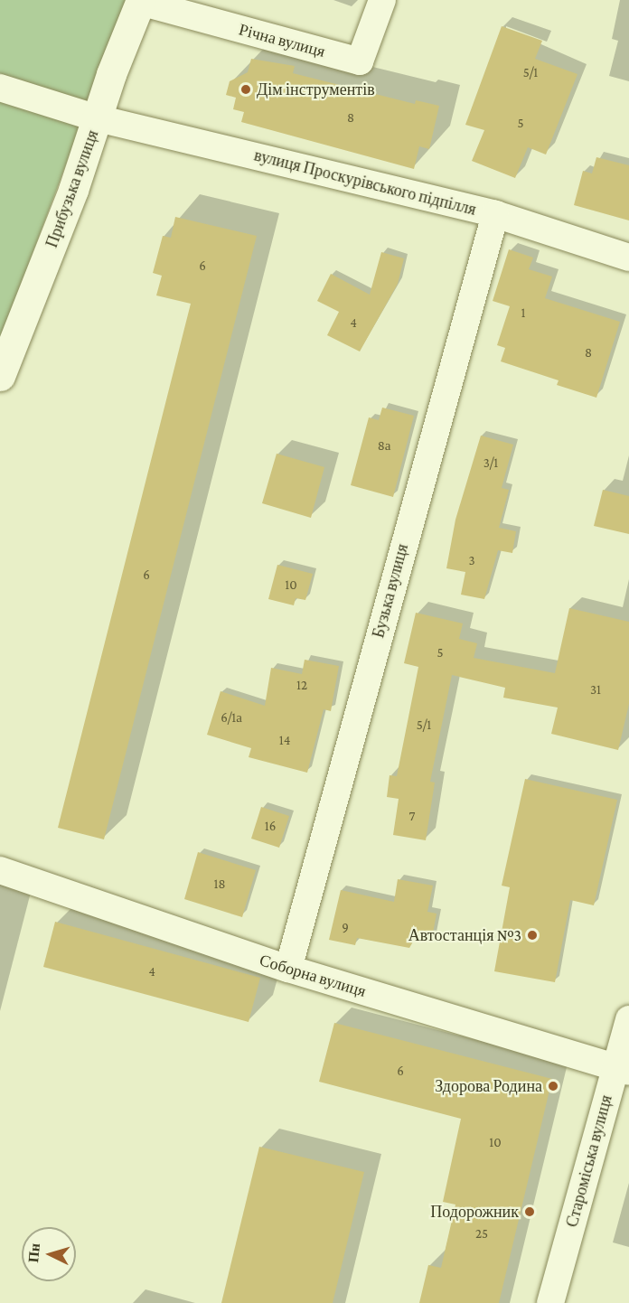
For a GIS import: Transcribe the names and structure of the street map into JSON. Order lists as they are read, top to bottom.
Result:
{
  "streets": {
    "street": [
      "Річна вулиця",
      "вулиця Проскурівського підпілля",
      "Прибузька вулиця",
      "Бузька вулиця",
      "Соборна вулиця",
      "Староміська вулиця"
    ]
  },
  "crossings": [
    ["Річна вулиця", "Прибузька вулиця"],
    ["вулиця Проскурівського підпілля", "Прибузька вулиця"],
    ["вулиця Проскурівського підпілля", "Бузька вулиця"],
    ["Бузька вулиця", "Соборна вулиця"],
    ["Соборна вулиця", "Староміська вулиця"]
  ],
  "places": [
    "Дім інструментів",
    "Автостанція №3",
    "Здорова Родина",
    "Подорожник"
  ],
  "house_numbers": [
    "5/1",
    "8",
    "5",
    "6",
    "1",
    "4",
    "8",
    "8а",
    "3/1",
    "3",
    "6",
    "10",
    "5",
    "12",
    "31",
    "6/1а",
    "5/1",
    "14",
    "7",
    "16",
    "18",
    "9",
    "4",
    "6",
    "10",
    "25"
  ],
  "north": "left"
}
